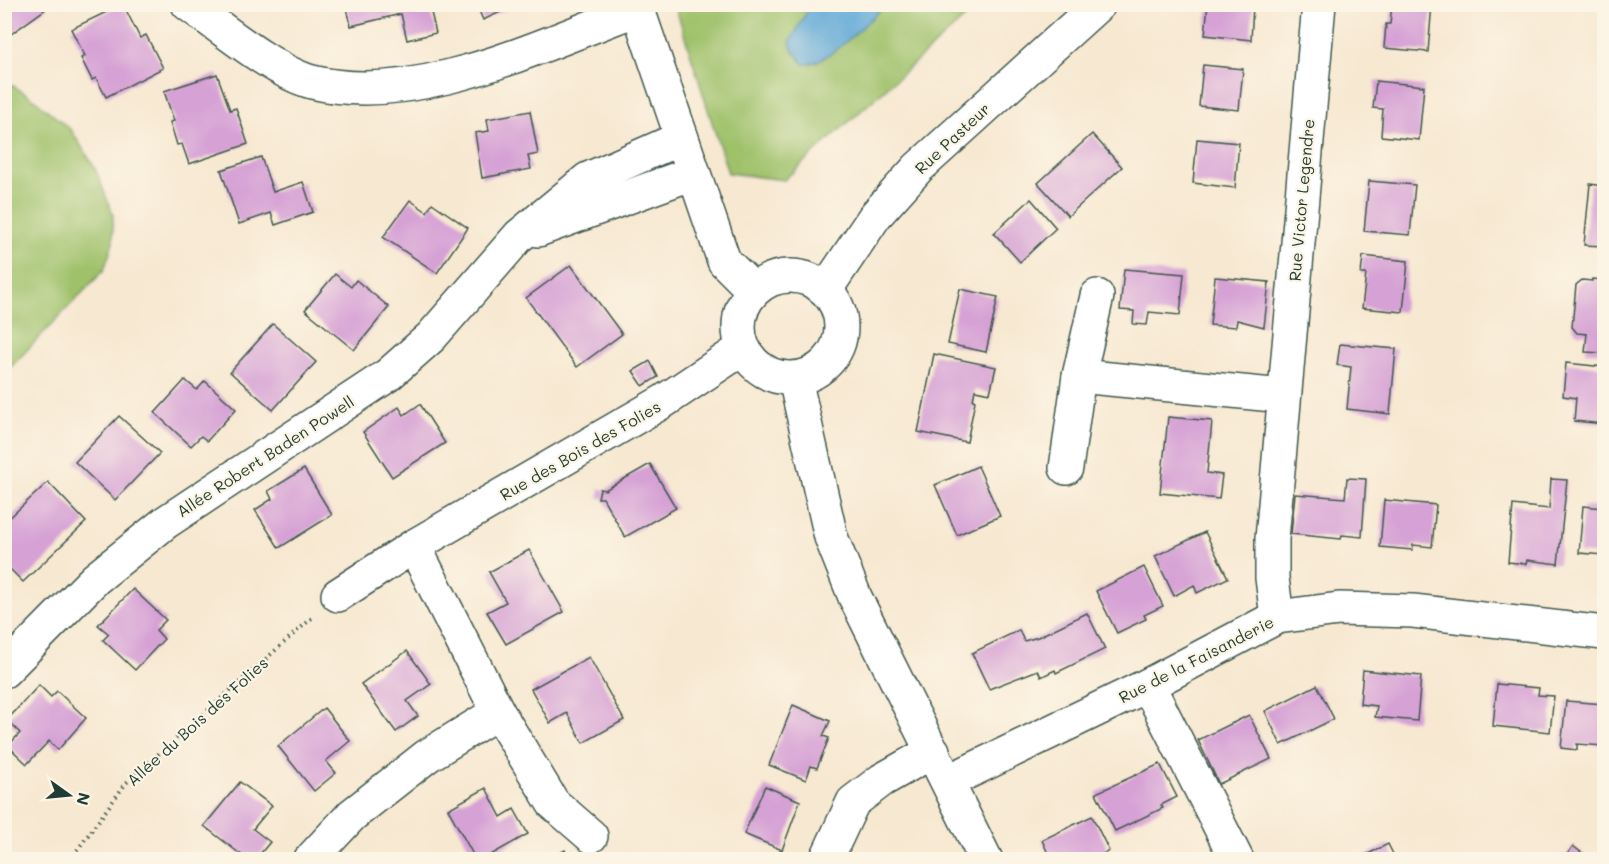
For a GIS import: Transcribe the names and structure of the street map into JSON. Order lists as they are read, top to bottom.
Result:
{
  "streets": {
    "street": [
      "Rue Pasteur",
      "Rue Victor Legendre",
      "Rue des Bois des Folies",
      "Allée Robert Baden Powell",
      "Rue de la Faisanderie"
    ],
    "path": ["Allée du Bois des Folies"]
  },
  "crossings": [
    ["Rue Pasteur", "Rue des Bois des Folies"],
    ["Rue Victor Legendre", "Rue de la Faisanderie"],
    ["Rue des Bois des Folies", "Allée du Bois des Folies"]
  ],
  "north": "right"
}
